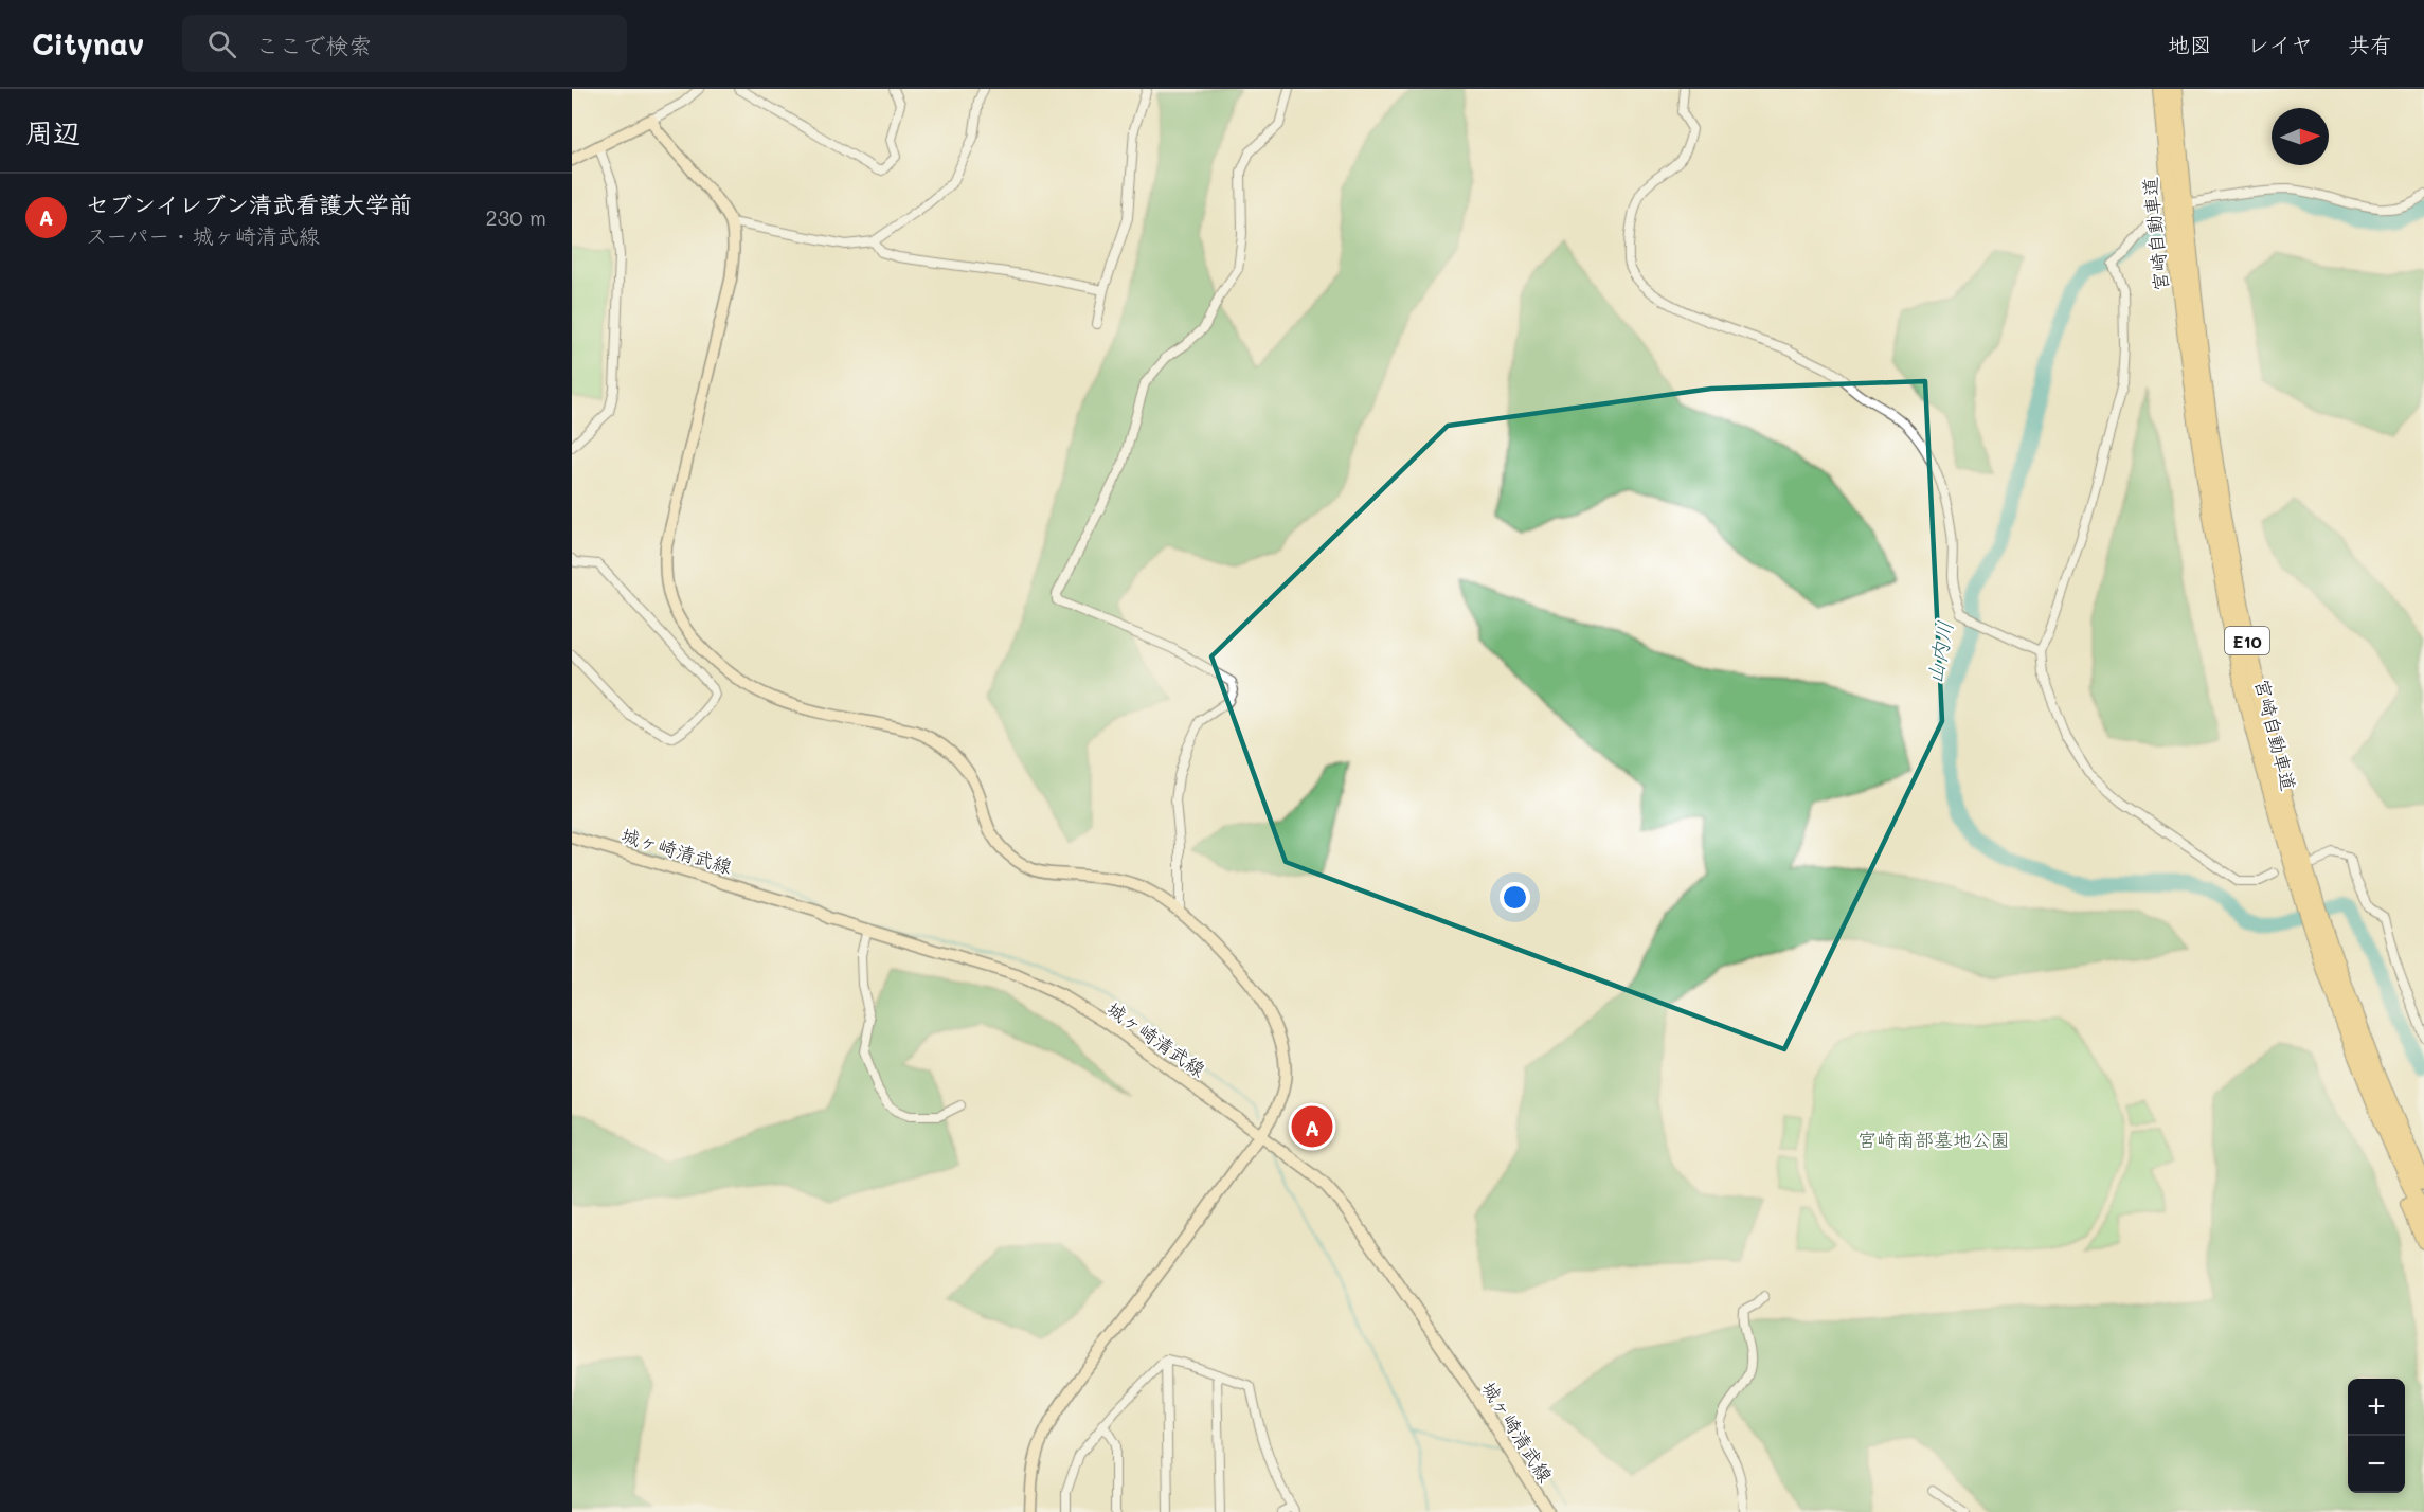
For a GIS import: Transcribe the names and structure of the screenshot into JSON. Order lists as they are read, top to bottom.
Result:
{
  "streets": {
    "highway": ["宮崎自動車道", "E10"],
    "street": ["城ヶ崎清武線"]
  },
  "water": ["山内川"],
  "parks": ["宮崎南部墓地公園"],
  "north": "right",
  "page": {
    "header": "Citynav",
    "search": "ここで検索",
    "nav": ["地図", "レイヤ", "共有"],
    "heading": "周辺",
    "list": [
      {
        "mark": "A",
        "name": "セブンイレブン清武看護大学前",
        "note": "スーパー · 城ヶ崎清武線",
        "value": "230 m"
      }
    ],
    "pins": "A",
    "map_buttons": ["+", "−"]
  }
}
